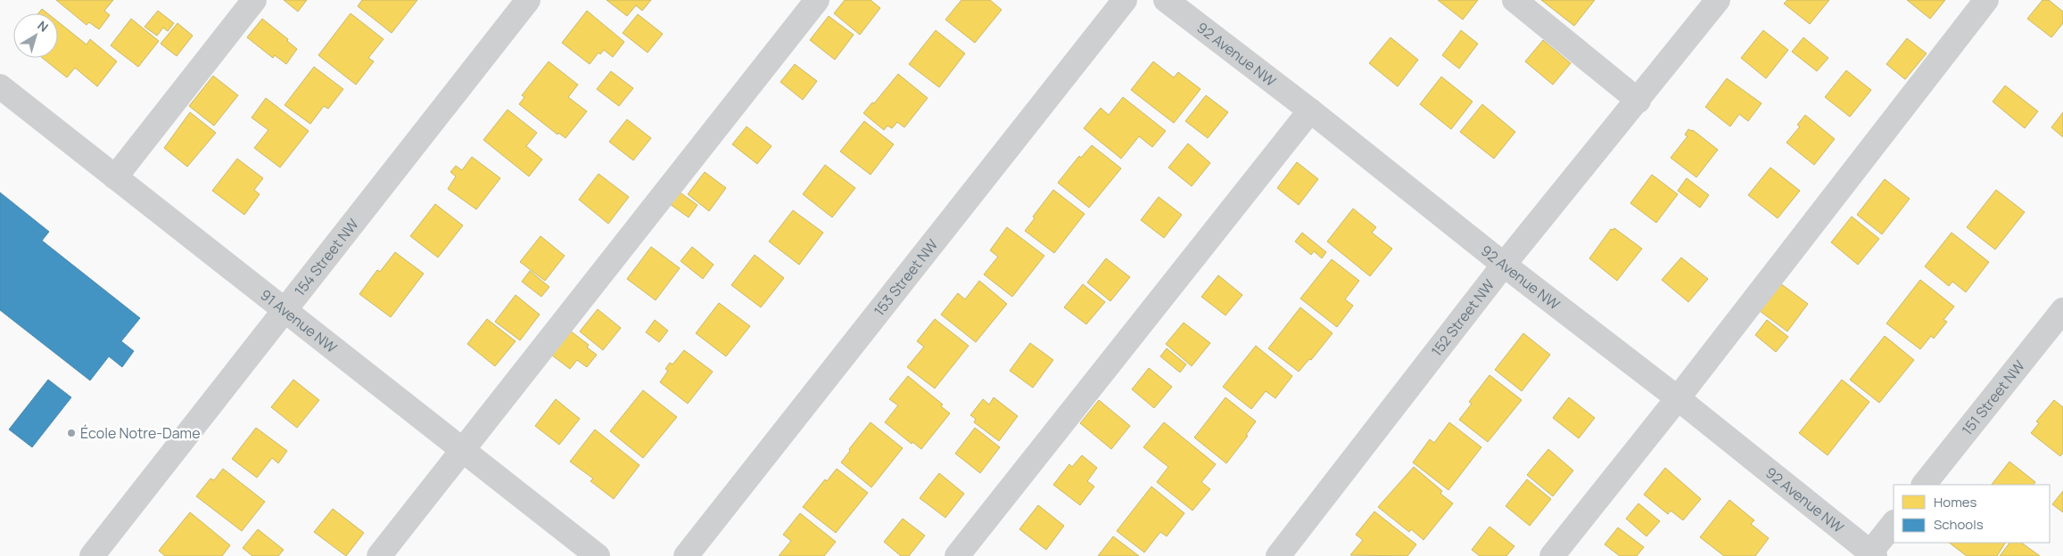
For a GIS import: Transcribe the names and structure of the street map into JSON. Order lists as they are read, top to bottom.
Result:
{
  "streets": {
    "street": [
      "92 Avenue NW",
      "154 Street NW",
      "153 Street NW",
      "152 Street NW",
      "91 Avenue NW",
      "151 Street NW"
    ]
  },
  "crossings": [
    ["92 Avenue NW", "152 Street NW"],
    ["154 Street NW", "91 Avenue NW"]
  ],
  "places": ["École Notre-Dame"],
  "legend": ["Homes", "Schools"],
  "north": "top right"
}
